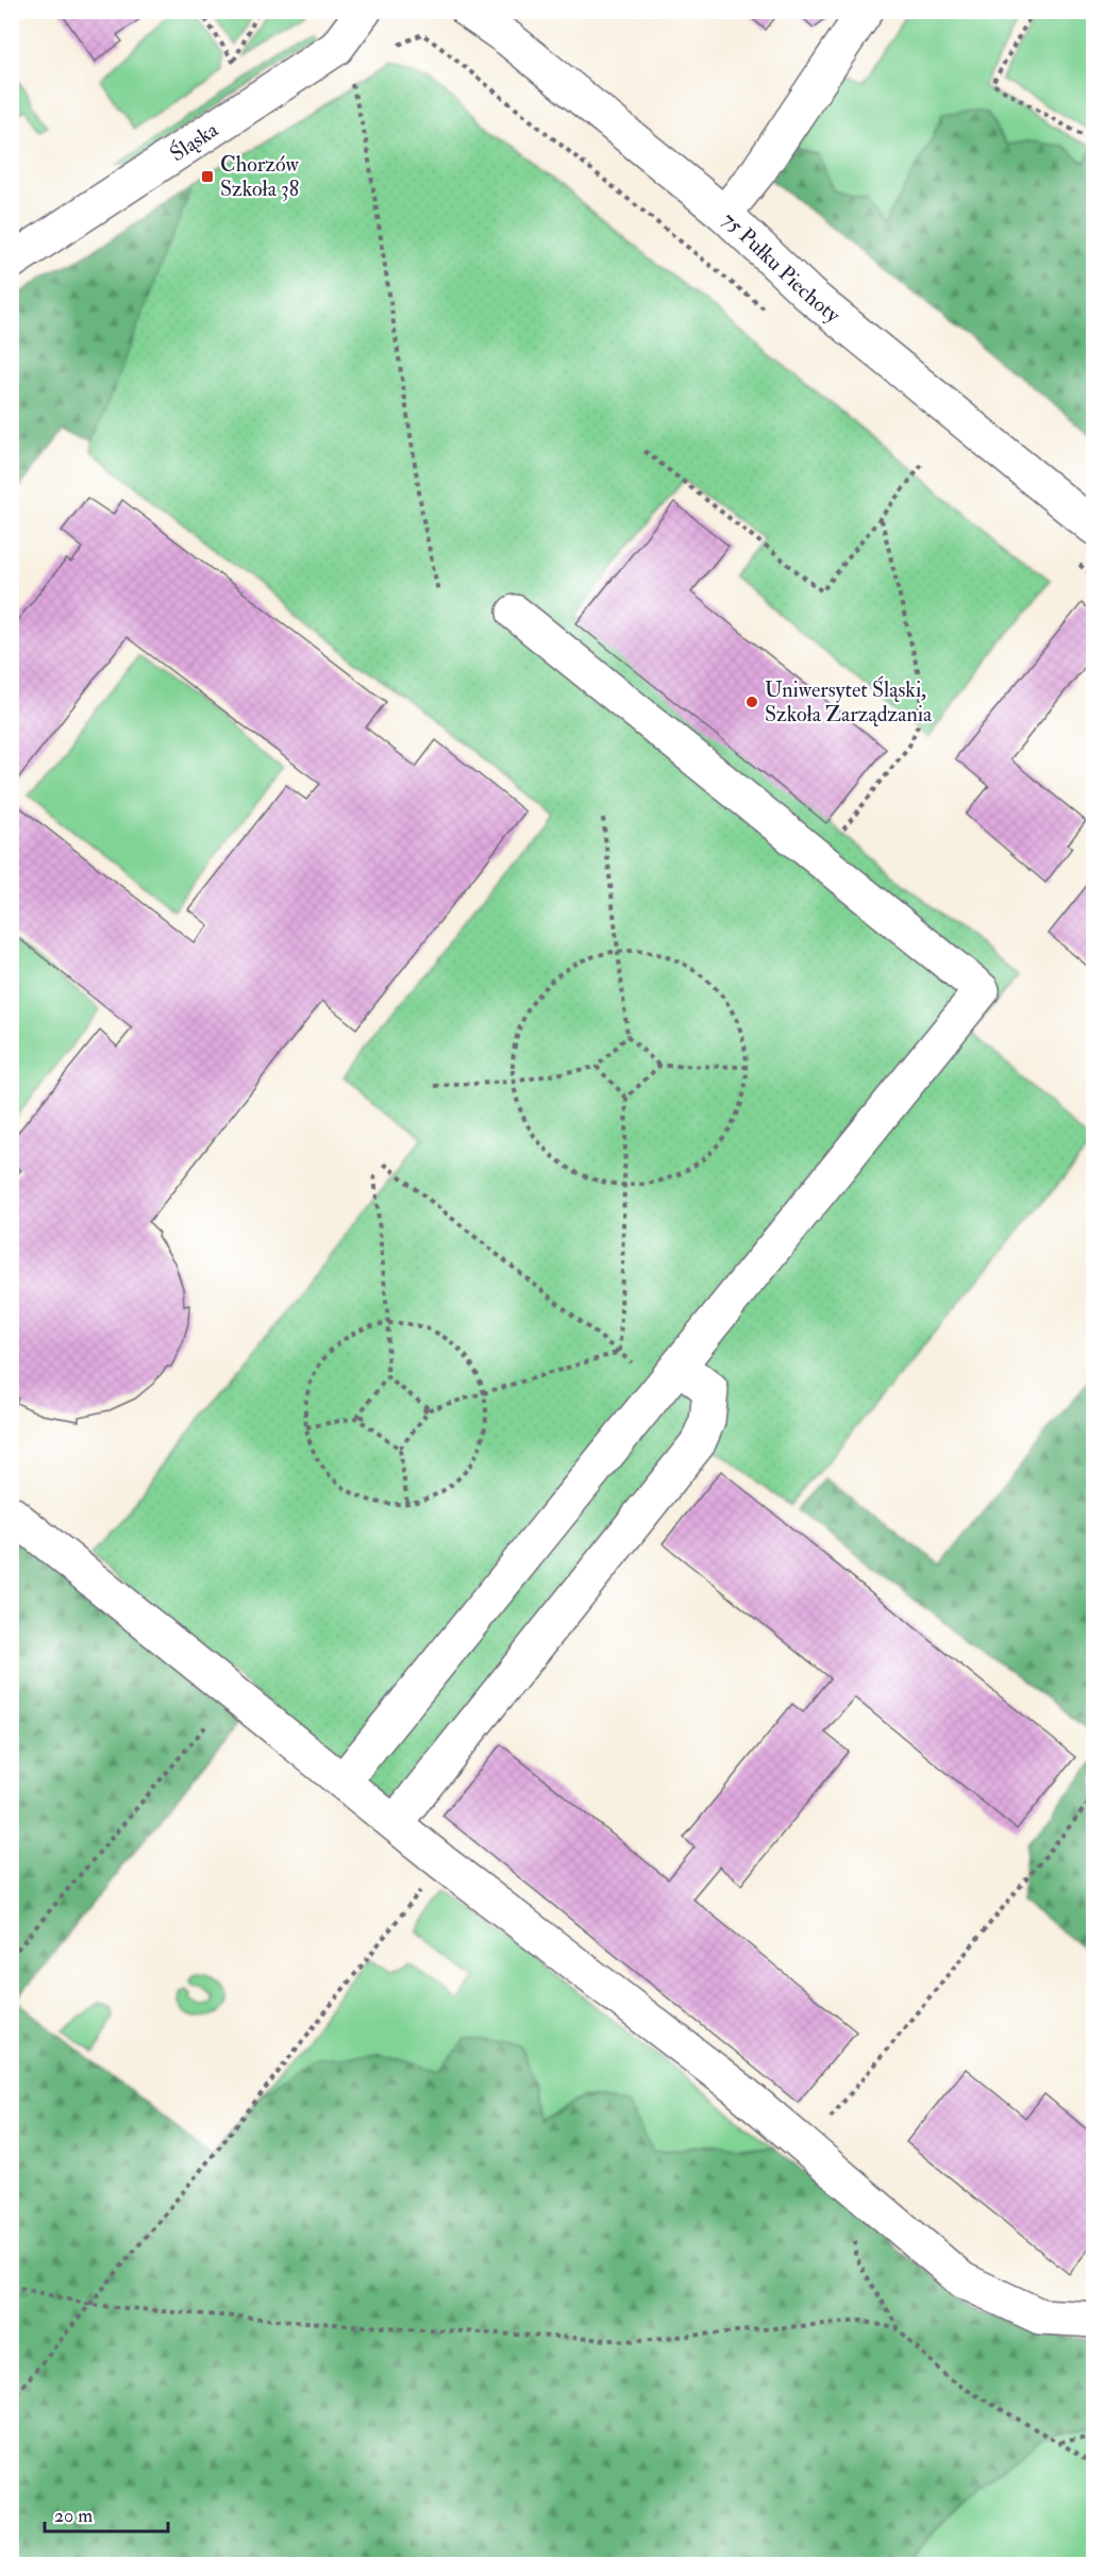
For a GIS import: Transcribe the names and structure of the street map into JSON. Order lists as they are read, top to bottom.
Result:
{
  "streets": {
    "street": ["Śląska", "75 Pułku Piechoty"]
  },
  "places": {
    "transit": ["Chorzów Szkoła 38"],
    "other": ["Uniwersytet Śląski, Szkoła Zarządzania"]
  },
  "scale_bar": "20 m"
}
